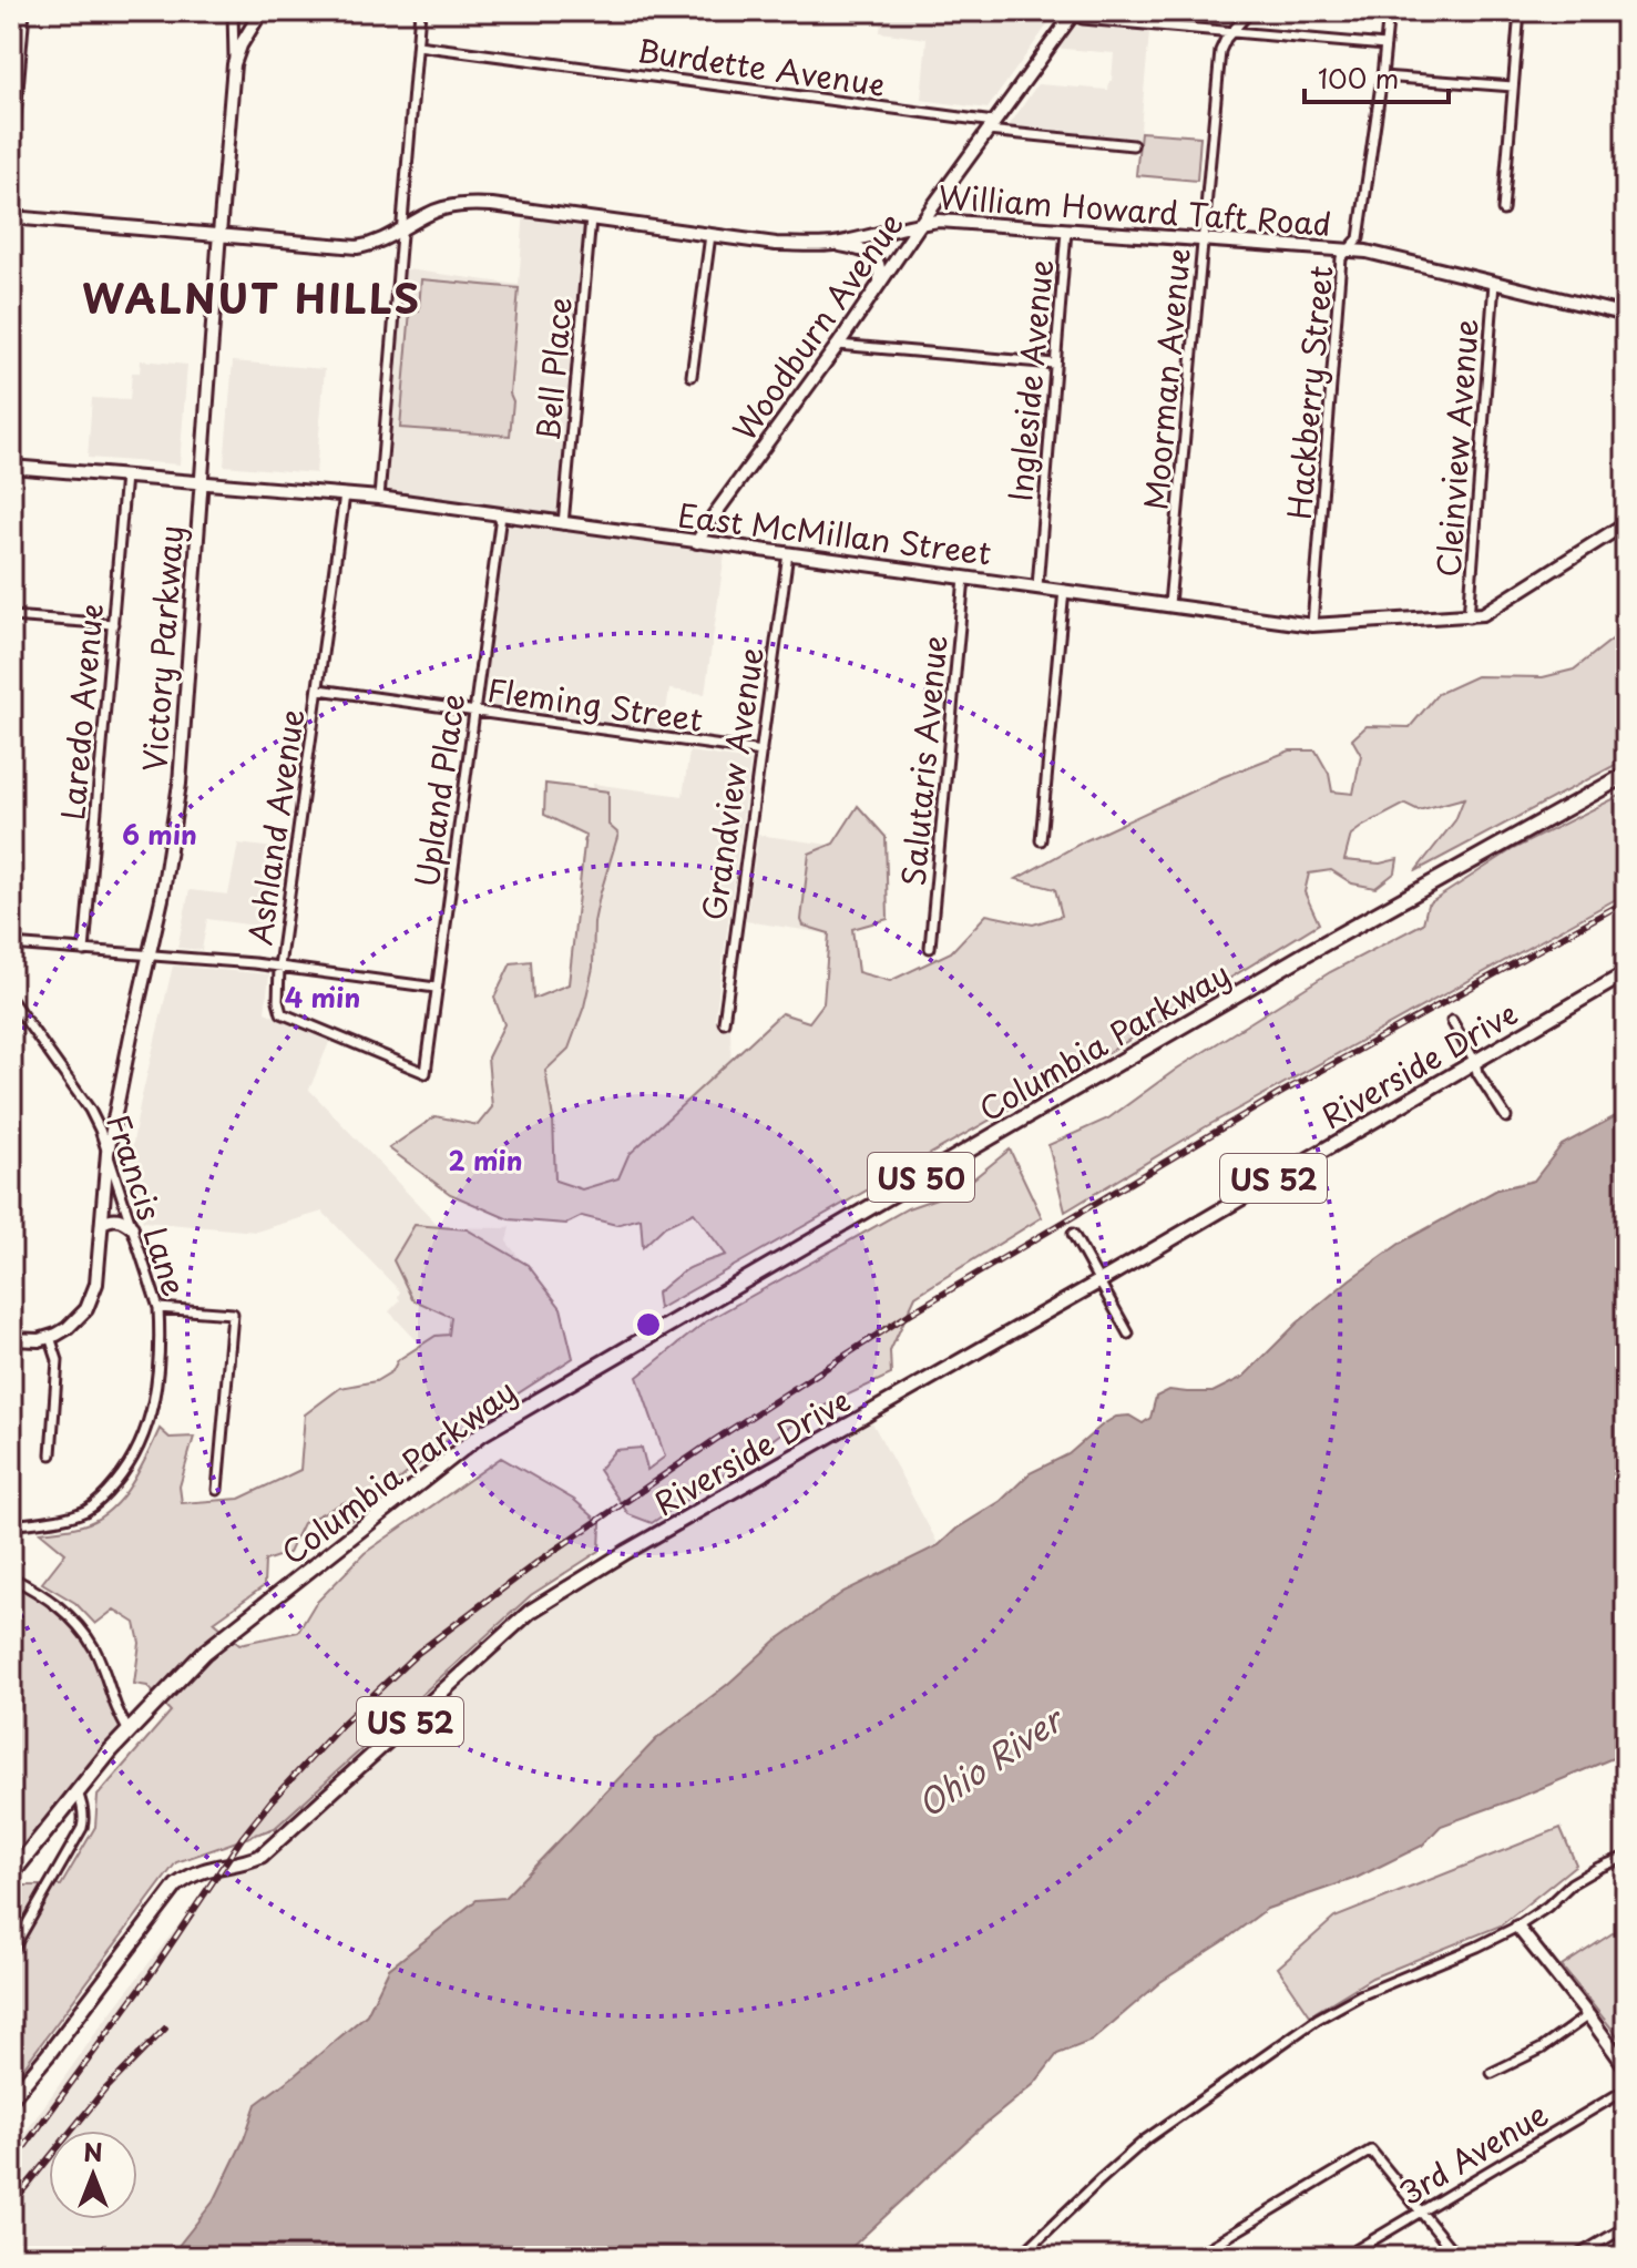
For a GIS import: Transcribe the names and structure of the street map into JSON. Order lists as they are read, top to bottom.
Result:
{
  "streets": {
    "highway": ["Columbia Parkway", "US 50"],
    "main road": ["Riverside Drive", "US 52"],
    "street": [
      "Burdette Avenue",
      "William Howard Taft Road",
      "Woodburn Avenue",
      "Bell Place",
      "Moorman Avenue",
      "Ingleside Avenue",
      "Hackberry Street",
      "Cleinview Avenue",
      "East McMillan Street",
      "Victory Parkway",
      "Fleming Street",
      "Laredo Avenue",
      "Salutaris Avenue",
      "Grandview Avenue",
      "Upland Place",
      "Ashland Avenue",
      "Francis Lane",
      "3rd Avenue"
    ]
  },
  "crossings": [
    ["Burdette Avenue", "Woodburn Avenue"],
    ["William Howard Taft Road", "Woodburn Avenue"],
    ["William Howard Taft Road", "Bell Place"],
    ["William Howard Taft Road", "Moorman Avenue"],
    ["William Howard Taft Road", "Ingleside Avenue"],
    ["William Howard Taft Road", "Hackberry Street"],
    ["William Howard Taft Road", "Cleinview Avenue"],
    ["William Howard Taft Road", "Victory Parkway"],
    ["Woodburn Avenue", "East McMillan Street"],
    ["Bell Place", "East McMillan Street"],
    ["Moorman Avenue", "East McMillan Street"],
    ["Ingleside Avenue", "East McMillan Street"],
    ["Hackberry Street", "East McMillan Street"],
    ["Cleinview Avenue", "East McMillan Street"],
    ["East McMillan Street", "Victory Parkway"],
    ["East McMillan Street", "Laredo Avenue"],
    ["East McMillan Street", "Salutaris Avenue"],
    ["East McMillan Street", "Grandview Avenue"],
    ["East McMillan Street", "Upland Place"],
    ["East McMillan Street", "Ashland Avenue"],
    ["Victory Parkway", "Francis Lane"],
    ["Fleming Street", "Grandview Avenue"],
    ["Fleming Street", "Upland Place"],
    ["Fleming Street", "Ashland Avenue"],
    ["Upland Place", "Ashland Avenue"]
  ],
  "districts": ["WALNUT HILLS"],
  "water": ["Ohio River"],
  "scale_bar": "100 m",
  "north": "top",
  "rings": ["6 min", "4 min", "2 min"]
}
